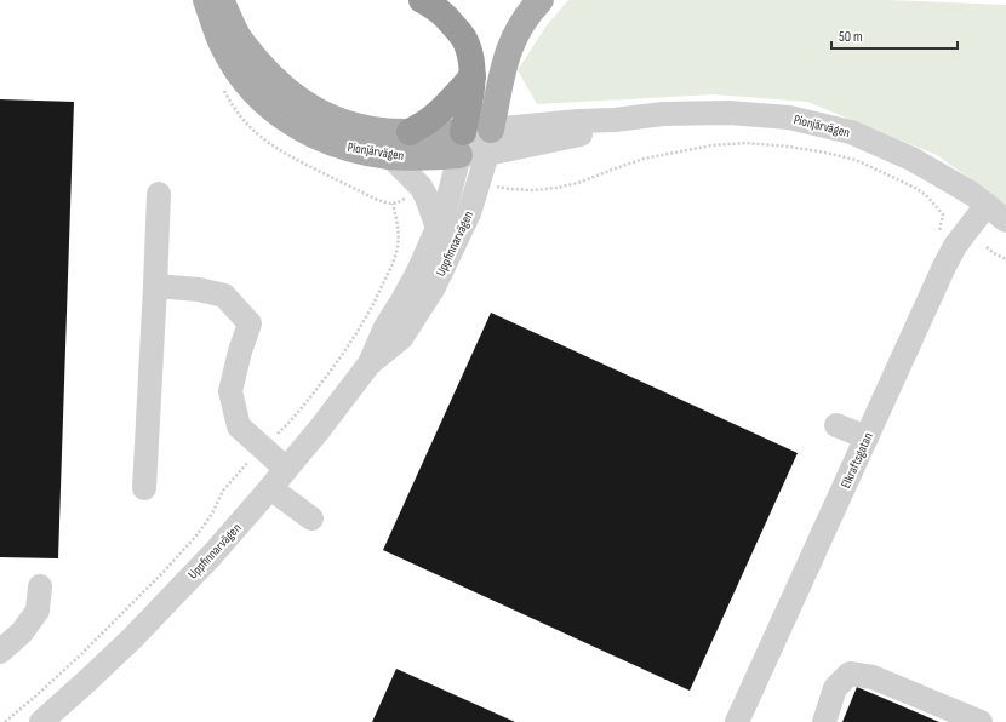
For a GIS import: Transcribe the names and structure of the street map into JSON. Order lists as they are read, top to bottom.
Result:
{
  "streets": {
    "main road": ["Pionjärvägen"],
    "street": ["Uppfinnarvägen", "Elkraftsgatan"]
  },
  "crossings": [
    ["Pionjärvägen", "Uppfinnarvägen"],
    ["Pionjärvägen", "Elkraftsgatan"]
  ],
  "scale_bar": "50 m"
}
